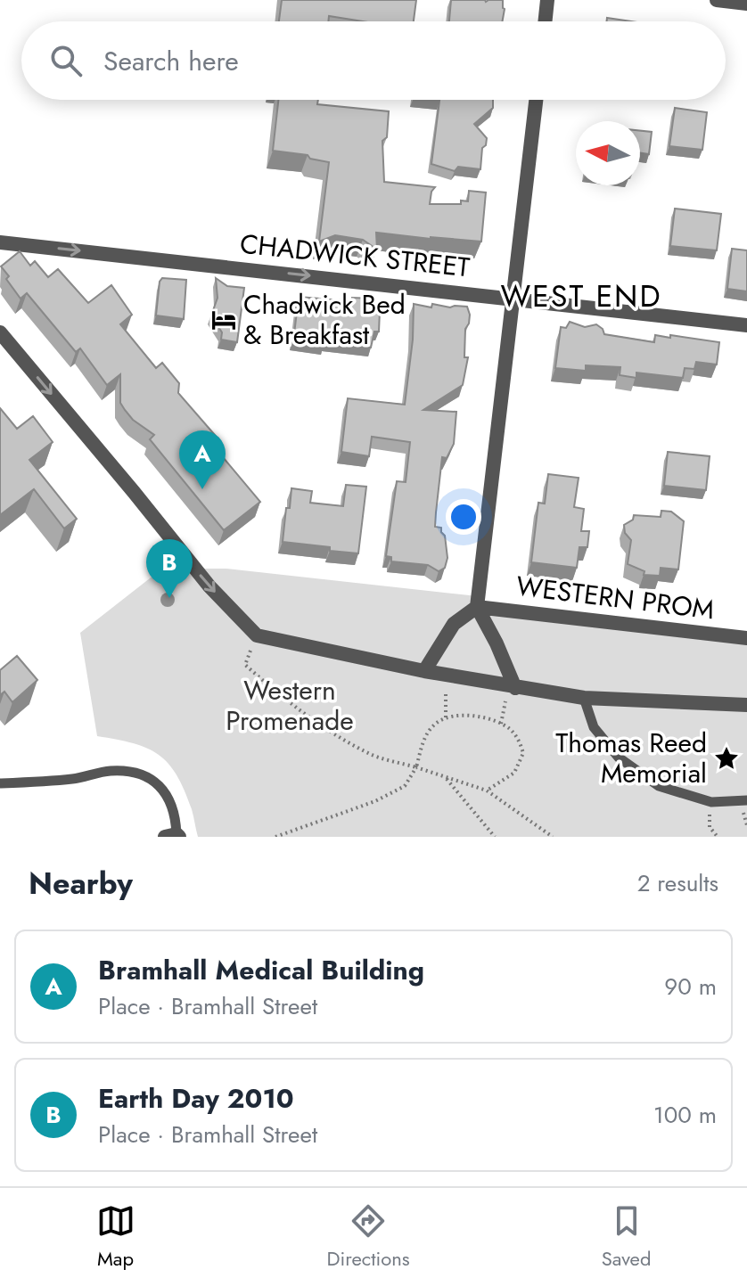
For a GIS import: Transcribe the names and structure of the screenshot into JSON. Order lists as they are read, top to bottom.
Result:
{
  "streets": {
    "street": ["CHADWICK STREET", "WESTERN PROM"]
  },
  "one_way": ["CHADWICK STREET"],
  "districts": ["WEST END"],
  "parks": ["Western Promenade"],
  "places": {
    "hotel": ["Chadwick Bed & Breakfast"],
    "place": ["Thomas Reed Memorial"]
  },
  "north": "left",
  "page": {
    "search": "Search here",
    "pins": ["A", "B"],
    "heading": ["Nearby", "2 results"],
    "list": [
      {
        "mark": "A",
        "name": "Bramhall Medical Building",
        "note": "Place · Bramhall Street",
        "value": "90 m"
      },
      {
        "mark": "B",
        "name": "Earth Day 2010",
        "note": "Place · Bramhall Street",
        "value": "100 m"
      }
    ],
    "nav": ["Map", "Directions", "Saved"]
  }
}
